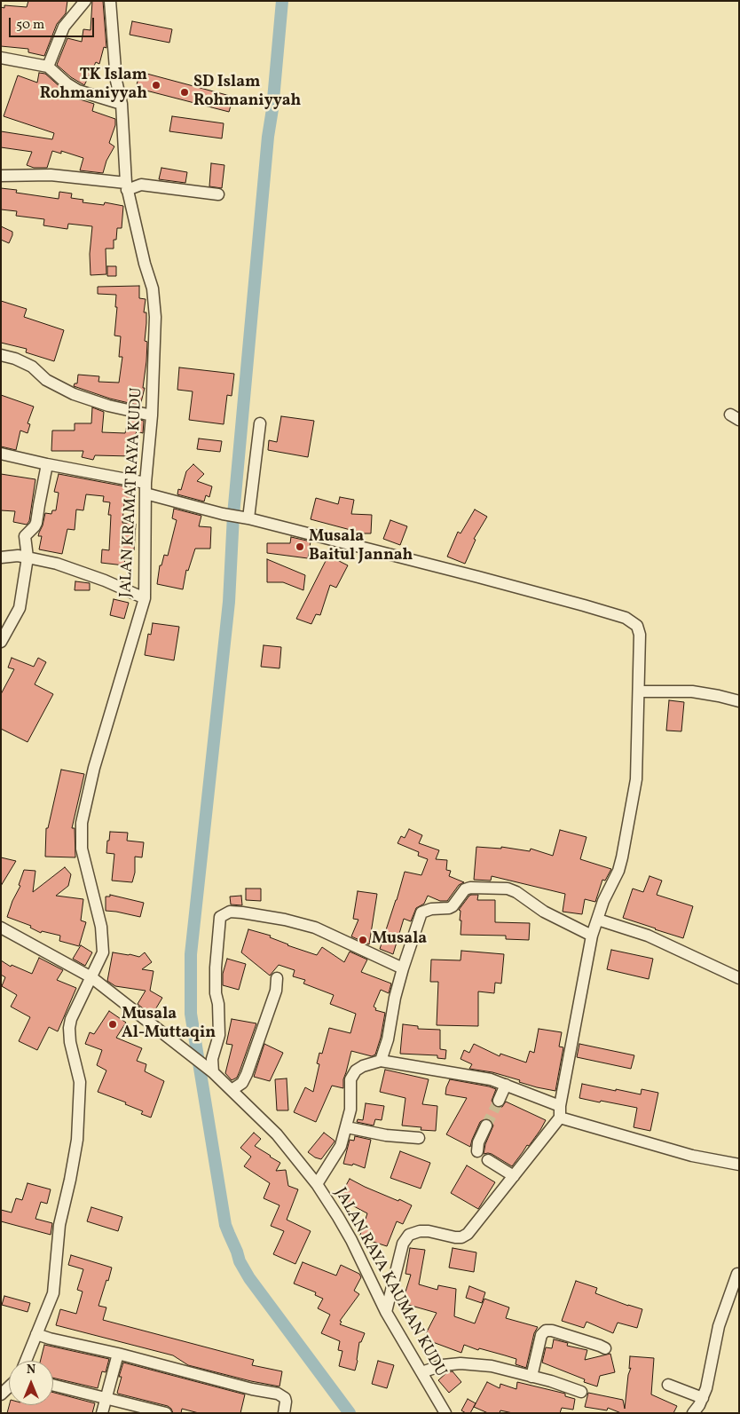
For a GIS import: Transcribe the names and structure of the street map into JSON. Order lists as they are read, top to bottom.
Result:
{
  "streets": {
    "street": ["JALAN KRAMAT RAYA KUDU", "JALAN RAYA KAUMAN KUDU"]
  },
  "crossings": [
    ["JALAN KRAMAT RAYA KUDU", "JALAN RAYA KAUMAN KUDU"]
  ],
  "places": [
    "TK Islam Rohmaniyyah",
    "SD Islam Rohmaniyyah",
    "Musala Baitul Jannah",
    "Musala",
    "Musala Al-Muttaqin"
  ],
  "scale_bar": "50 m",
  "north": "top"
}
